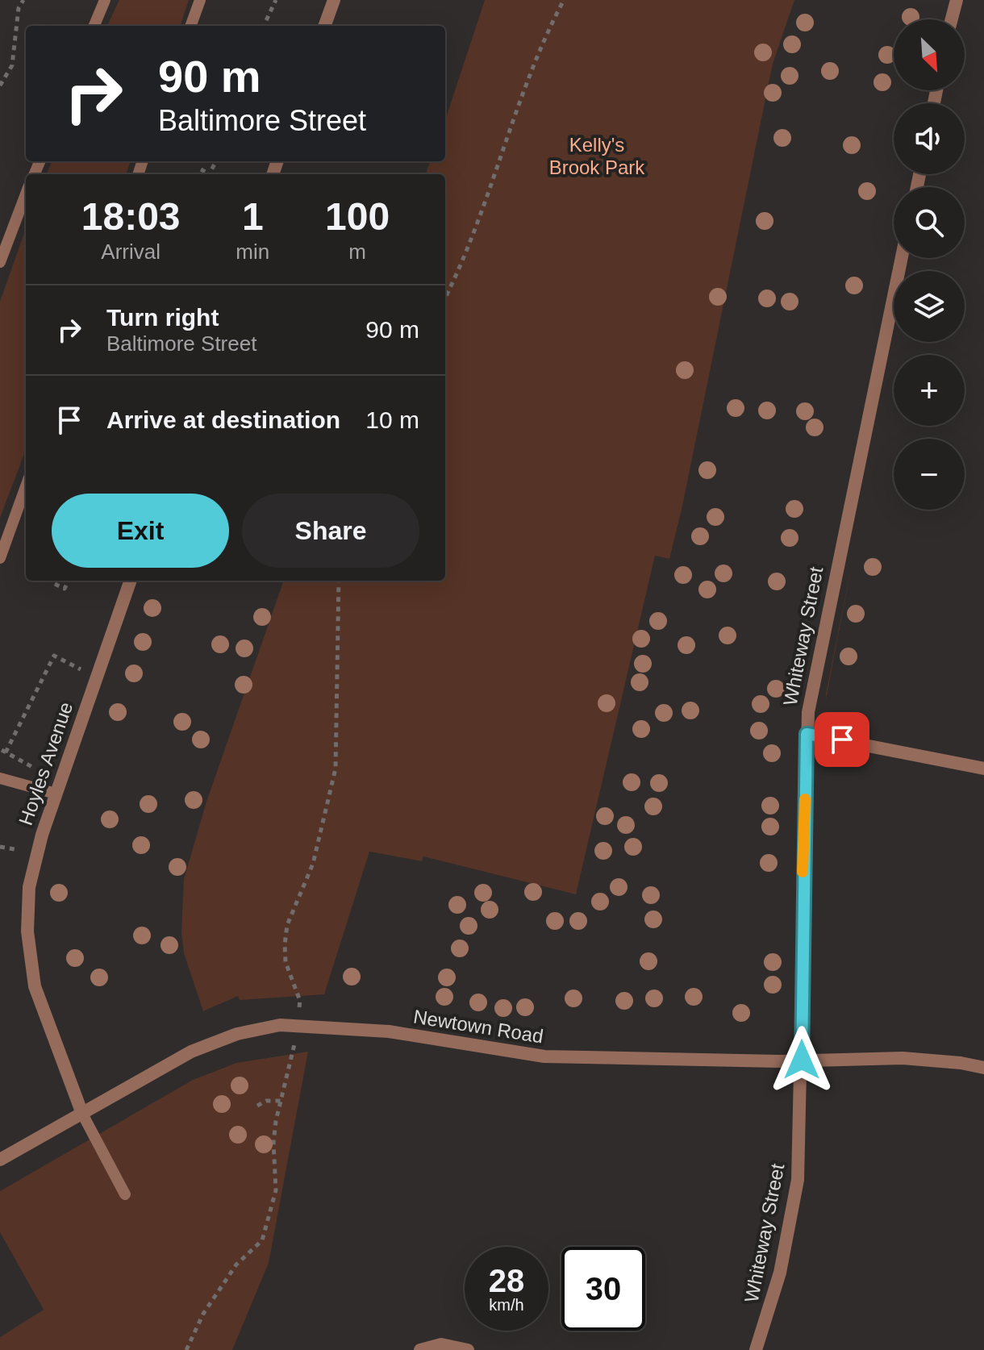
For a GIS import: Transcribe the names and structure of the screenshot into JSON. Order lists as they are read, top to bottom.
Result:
{
  "streets": {
    "street": ["Whiteway Street", "Hoyles Avenue", "Newtown Road"]
  },
  "crossings": [
    ["Whiteway Street", "Newtown Road"],
    ["Hoyles Avenue", "Newtown Road"]
  ],
  "parks": ["Kelly's Brook Park"],
  "north": "bottom right",
  "page": {
    "map_buttons": ["+", "−"],
    "turn": ["90 m", "Baltimore Street"],
    "eta": [
      "18:03",
      "Arrival",
      "1",
      "min",
      "100",
      "m"
    ],
    "list": [
      {
        "name": "Turn right",
        "note": "Baltimore Street",
        "value": "90 m"
      },
      {
        "name": "Arrive at destination",
        "value": "10 m"
      }
    ],
    "buttons": ["Exit", "Share"],
    "speed": "28 km/h",
    "limit": "30"
  }
}
